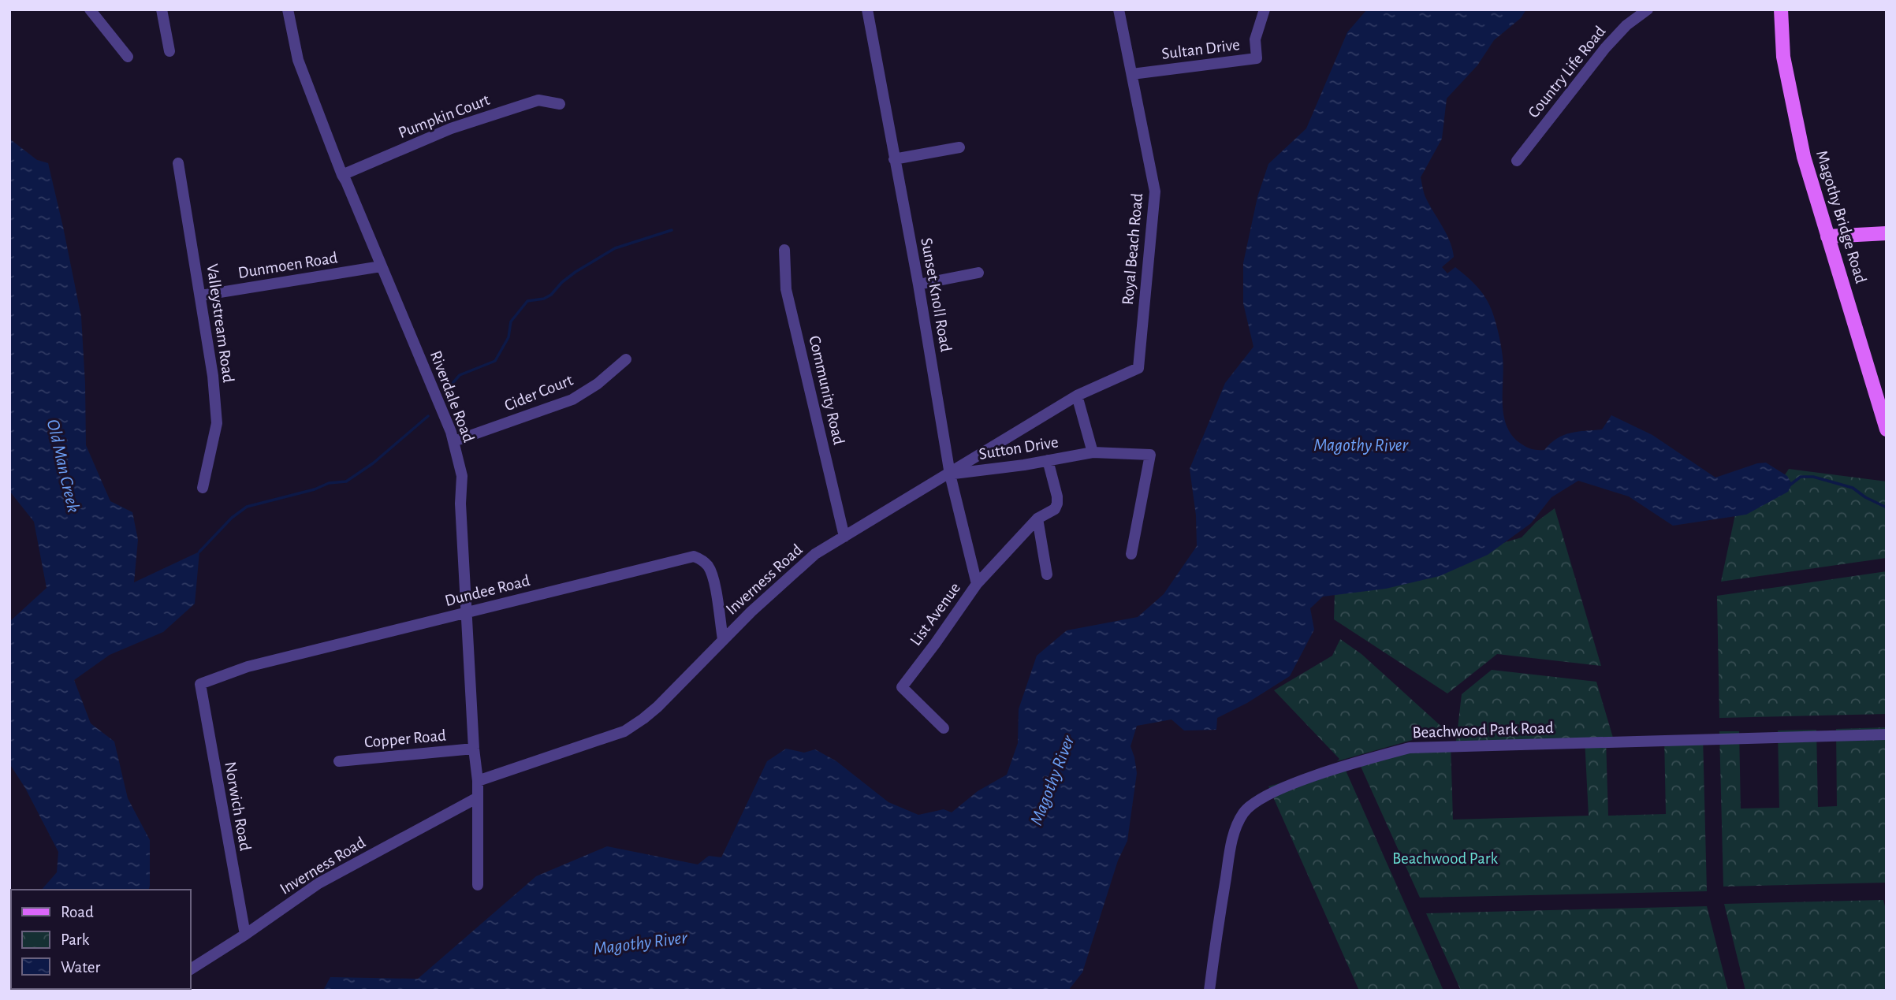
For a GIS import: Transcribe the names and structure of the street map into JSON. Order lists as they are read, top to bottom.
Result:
{
  "streets": {
    "main road": ["Magothy Bridge Road"],
    "street": [
      "Sultan Drive",
      "Country Life Road",
      "Pumpkin Court",
      "Royal Beach Road",
      "Dunmoen Road",
      "Sunset Knoll Road",
      "Valleystream Road",
      "Community Road",
      "Cider Court",
      "Riverdale Road",
      "Sutton Drive",
      "Inverness Road",
      "Dundee Road",
      "List Avenue",
      "Beachwood Park Road",
      "Copper Road",
      "Norwich Road"
    ]
  },
  "crossings": [
    ["Sultan Drive", "Royal Beach Road"],
    ["Pumpkin Court", "Riverdale Road"],
    ["Royal Beach Road", "Inverness Road"],
    ["Dunmoen Road", "Valleystream Road"],
    ["Dunmoen Road", "Riverdale Road"],
    ["Sunset Knoll Road", "Sutton Drive"],
    ["Sunset Knoll Road", "Inverness Road"],
    ["Sunset Knoll Road", "List Avenue"],
    ["Community Road", "Inverness Road"],
    ["Cider Court", "Riverdale Road"],
    ["Riverdale Road", "Inverness Road"],
    ["Riverdale Road", "Dundee Road"],
    ["Riverdale Road", "Copper Road"],
    ["Sutton Drive", "Inverness Road"],
    ["Sutton Drive", "List Avenue"],
    ["Inverness Road", "Dundee Road"],
    ["Inverness Road", "Norwich Road"],
    ["Dundee Road", "Norwich Road"]
  ],
  "water": ["Magothy River", "Old Man Creek"],
  "parks": ["Beachwood Park"],
  "legend": ["Road", "Park", "Water"]
}
